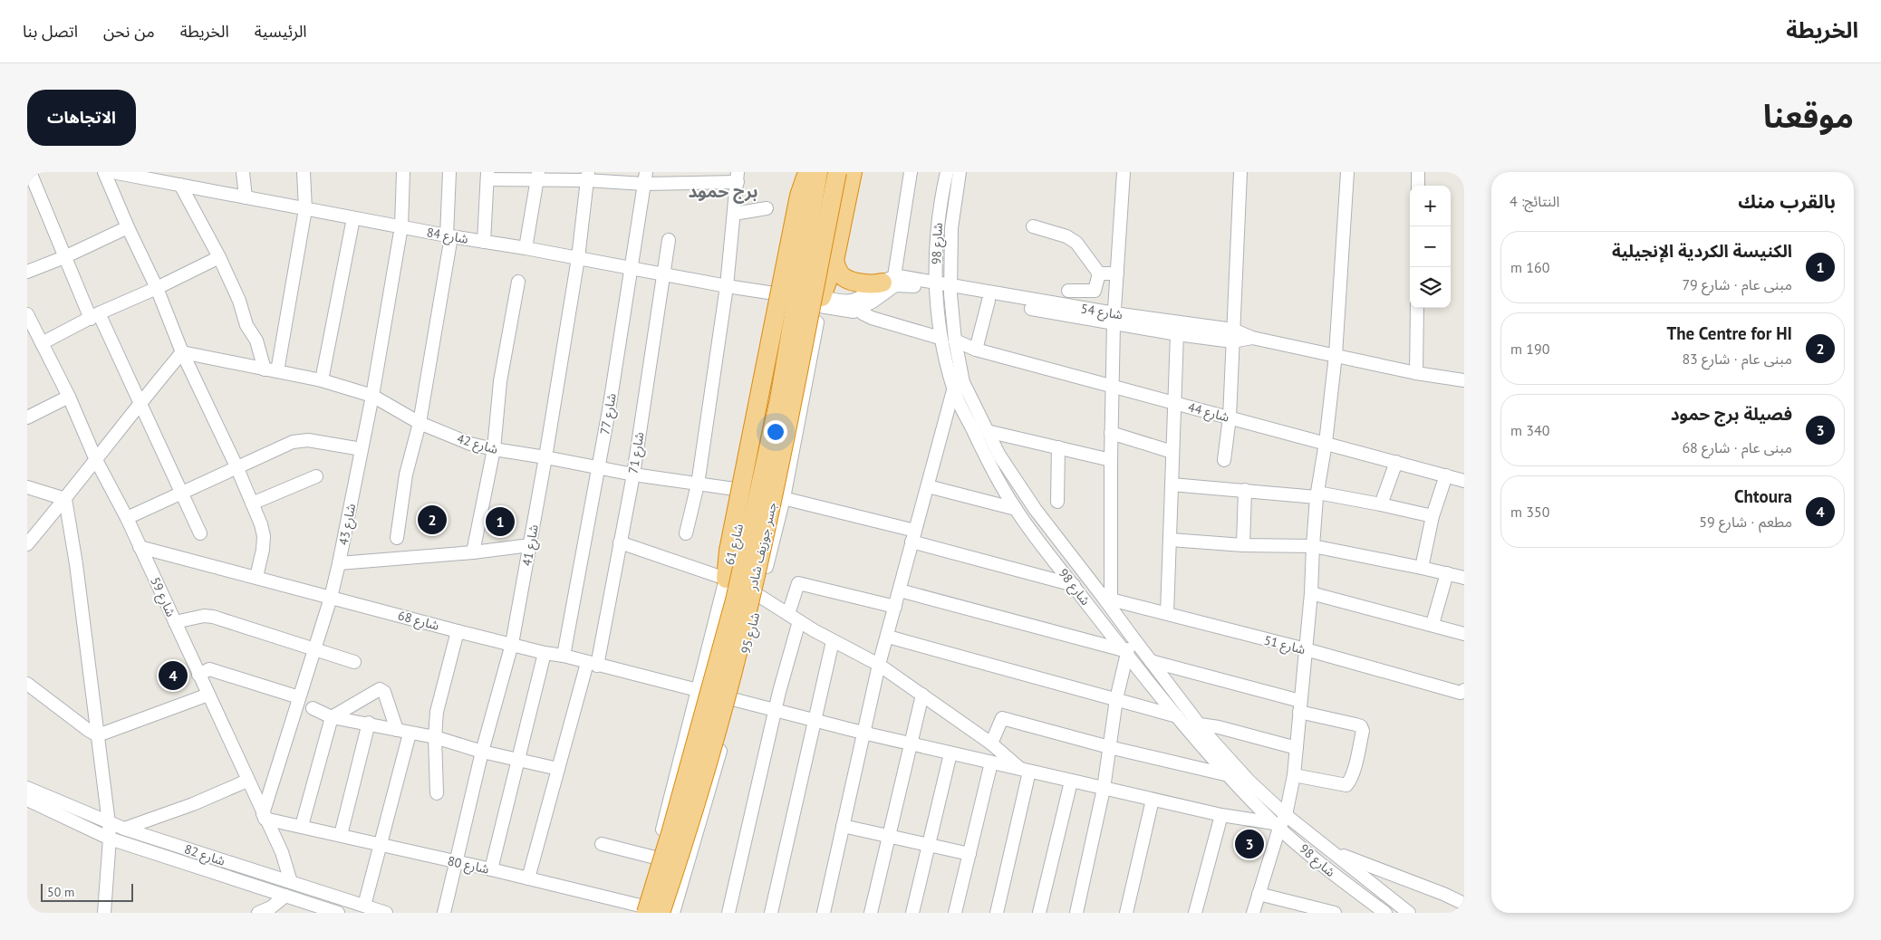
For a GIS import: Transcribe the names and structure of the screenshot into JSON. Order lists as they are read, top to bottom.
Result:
{
  "streets": {
    "highway": ["جسر جوزيف شادر"],
    "street": [
      "شارع 84",
      "شارع 98",
      "شارع 54",
      "شارع 44",
      "شارع 77",
      "شارع 42",
      "شارع 71",
      "شارع 43",
      "شارع 61",
      "شارع 41",
      "شارع 59",
      "شارع 68",
      "شارع 95",
      "شارع 51",
      "شارع 82",
      "شارع 80"
    ]
  },
  "crossings": [
    ["شارع 84", "شارع 77"],
    ["شارع 84", "شارع 71"],
    ["شارع 84", "شارع 43"],
    ["شارع 84", "شارع 61"],
    ["شارع 84", "شارع 41"],
    ["شارع 84", "شارع 95"],
    ["شارع 98", "شارع 54"],
    ["شارع 98", "شارع 44"],
    ["شارع 98", "شارع 42"],
    ["شارع 98", "شارع 51"],
    ["شارع 77", "شارع 42"],
    ["شارع 77", "شارع 68"],
    ["شارع 42", "شارع 71"],
    ["شارع 42", "شارع 43"],
    ["شارع 42", "شارع 61"],
    ["شارع 42", "شارع 41"],
    ["شارع 42", "شارع 95"],
    ["شارع 71", "شارع 68"],
    ["شارع 71", "شارع 80"],
    ["شارع 43", "شارع 59"],
    ["شارع 43", "شارع 68"],
    ["شارع 43", "شارع 80"],
    ["شارع 61", "جسر جوزيف شادر"],
    ["شارع 61", "شارع 68"],
    ["شارع 61", "شارع 80"],
    ["شارع 41", "شارع 68"],
    ["شارع 41", "شارع 80"],
    ["جسر جوزيف شادر", "شارع 80"],
    ["شارع 59", "شارع 68"],
    ["شارع 59", "شارع 82"],
    ["شارع 59", "شارع 80"],
    ["شارع 68", "شارع 95"],
    ["شارع 95", "شارع 80"]
  ],
  "districts": ["برج حموﺪ"],
  "scale_bar": "50 m",
  "page": {
    "header": "الخريطة",
    "nav": [
      "الرئيسية",
      "الخريطة",
      "من نحن",
      "اتصل بنا"
    ],
    "title": "موقعنا",
    "buttons": "الاتجاهات",
    "heading": ["بالقرب منك", "النتائج: 4"],
    "map_buttons": ["+", "−"],
    "list": [
      {
        "mark": "1",
        "name": "الكنيسة الكردية الإنجيلية",
        "note": "مبنى عام · شارع 79",
        "value": "160 m"
      },
      {
        "mark": "2",
        "name": "The Centre for HI",
        "note": "مبنى عام · شارع 83",
        "value": "190 m"
      },
      {
        "mark": "3",
        "name": "فصيلة برج حمود",
        "note": "مبنى عام · شارع 68",
        "value": "340 m"
      },
      {
        "mark": "4",
        "name": "Chtoura",
        "note": "مطعم · شارع 59",
        "value": "350 m"
      }
    ],
    "pins": [
      "2",
      "1",
      "4",
      "3"
    ],
    "scale": "50 m"
  }
}
